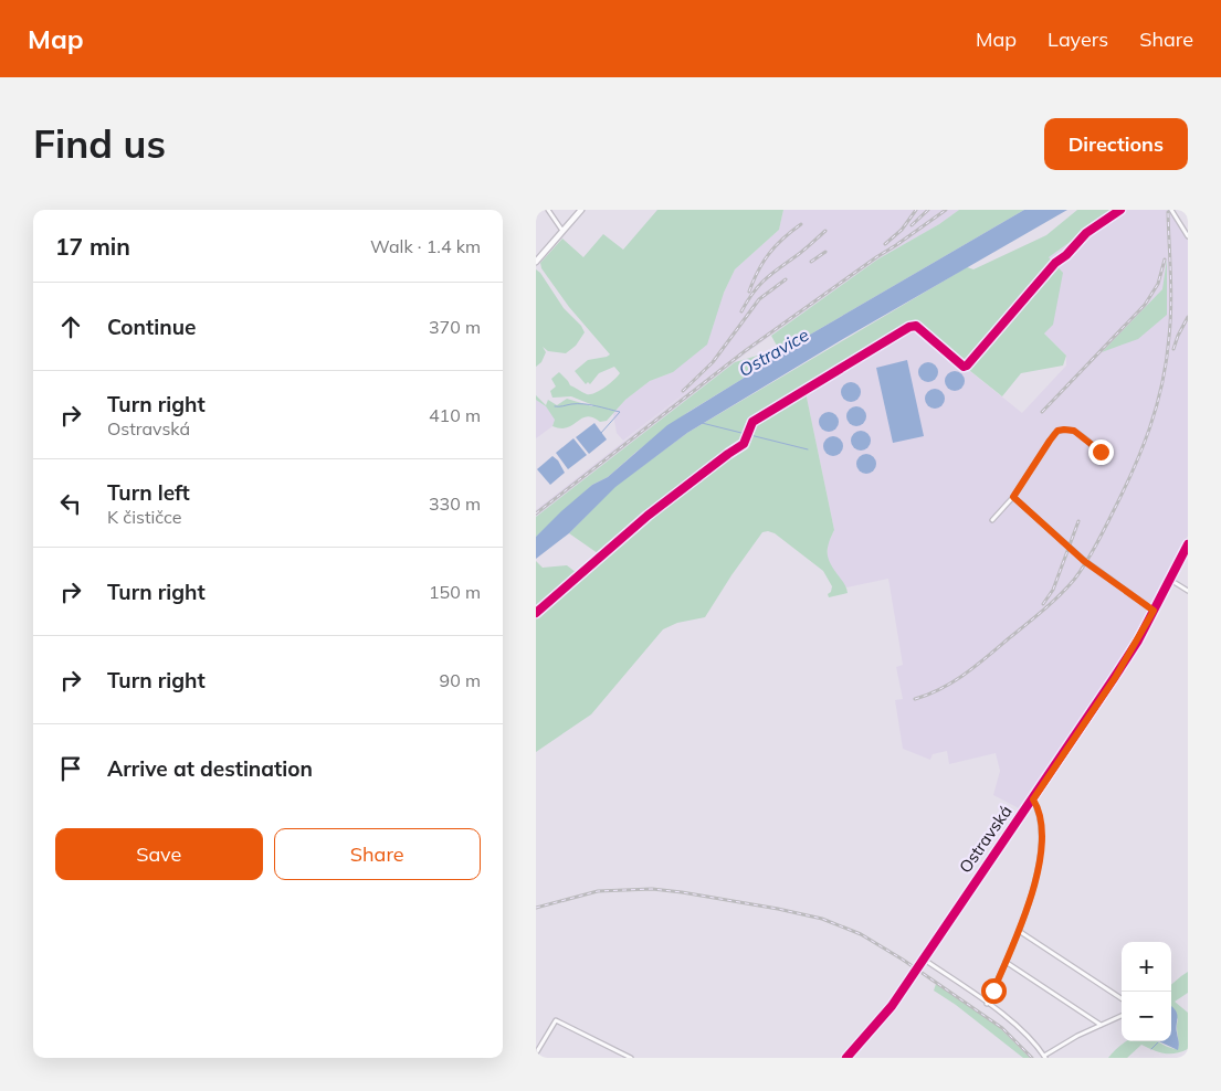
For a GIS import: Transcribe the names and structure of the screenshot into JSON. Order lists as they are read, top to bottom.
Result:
{
  "streets": {
    "street": ["Ostravská"]
  },
  "water": ["Ostravice"],
  "page": {
    "header": "Map",
    "nav": ["Map", "Layers", "Share"],
    "buttons": [
      "Directions",
      ["Save", "Share"]
    ],
    "title": "Find us",
    "heading": ["17 min", "Walk · 1.4 km"],
    "list": [
      ["Continue", "370 m"],
      ["Turn right", "Ostravská", "410 m"],
      ["Turn left", "K čističce", "330 m"],
      ["Turn right", "150 m"],
      ["Turn right", "90 m"],
      "Arrive at destination"
    ],
    "map_buttons": ["+", "−"]
  }
}
